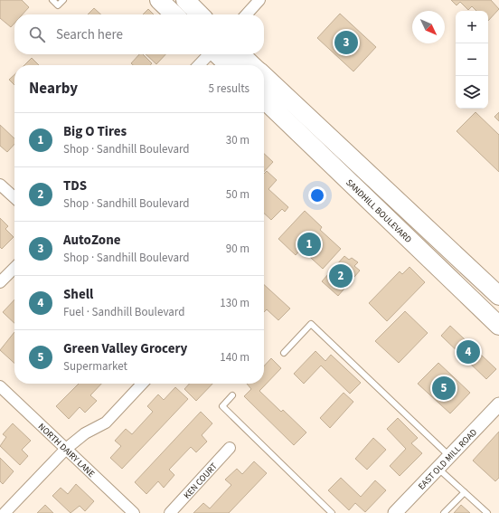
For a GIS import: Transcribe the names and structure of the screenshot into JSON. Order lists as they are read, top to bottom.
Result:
{
  "streets": {
    "main road": ["SANDHILL BOULEVARD"],
    "street": ["NORTH DAIRY LANE", "EAST OLD MILL ROAD", "KEN COURT"]
  },
  "north": "bottom right",
  "page": {
    "map_buttons": ["+", "−"],
    "search": "Search here",
    "pins": [
      "3",
      "1",
      "2",
      "4",
      "5"
    ],
    "heading": ["Nearby", "5 results"],
    "list": [
      {
        "mark": "1",
        "name": "Big O Tires",
        "note": "Shop · Sandhill Boulevard",
        "value": "30 m"
      },
      {
        "mark": "2",
        "name": "TDS",
        "note": "Shop · Sandhill Boulevard",
        "value": "50 m"
      },
      {
        "mark": "3",
        "name": "AutoZone",
        "note": "Shop · Sandhill Boulevard",
        "value": "90 m"
      },
      {
        "mark": "4",
        "name": "Shell",
        "note": "Fuel · Sandhill Boulevard",
        "value": "130 m"
      },
      {
        "mark": "5",
        "name": "Green Valley Grocery",
        "note": "Supermarket",
        "value": "140 m"
      }
    ]
  }
}
